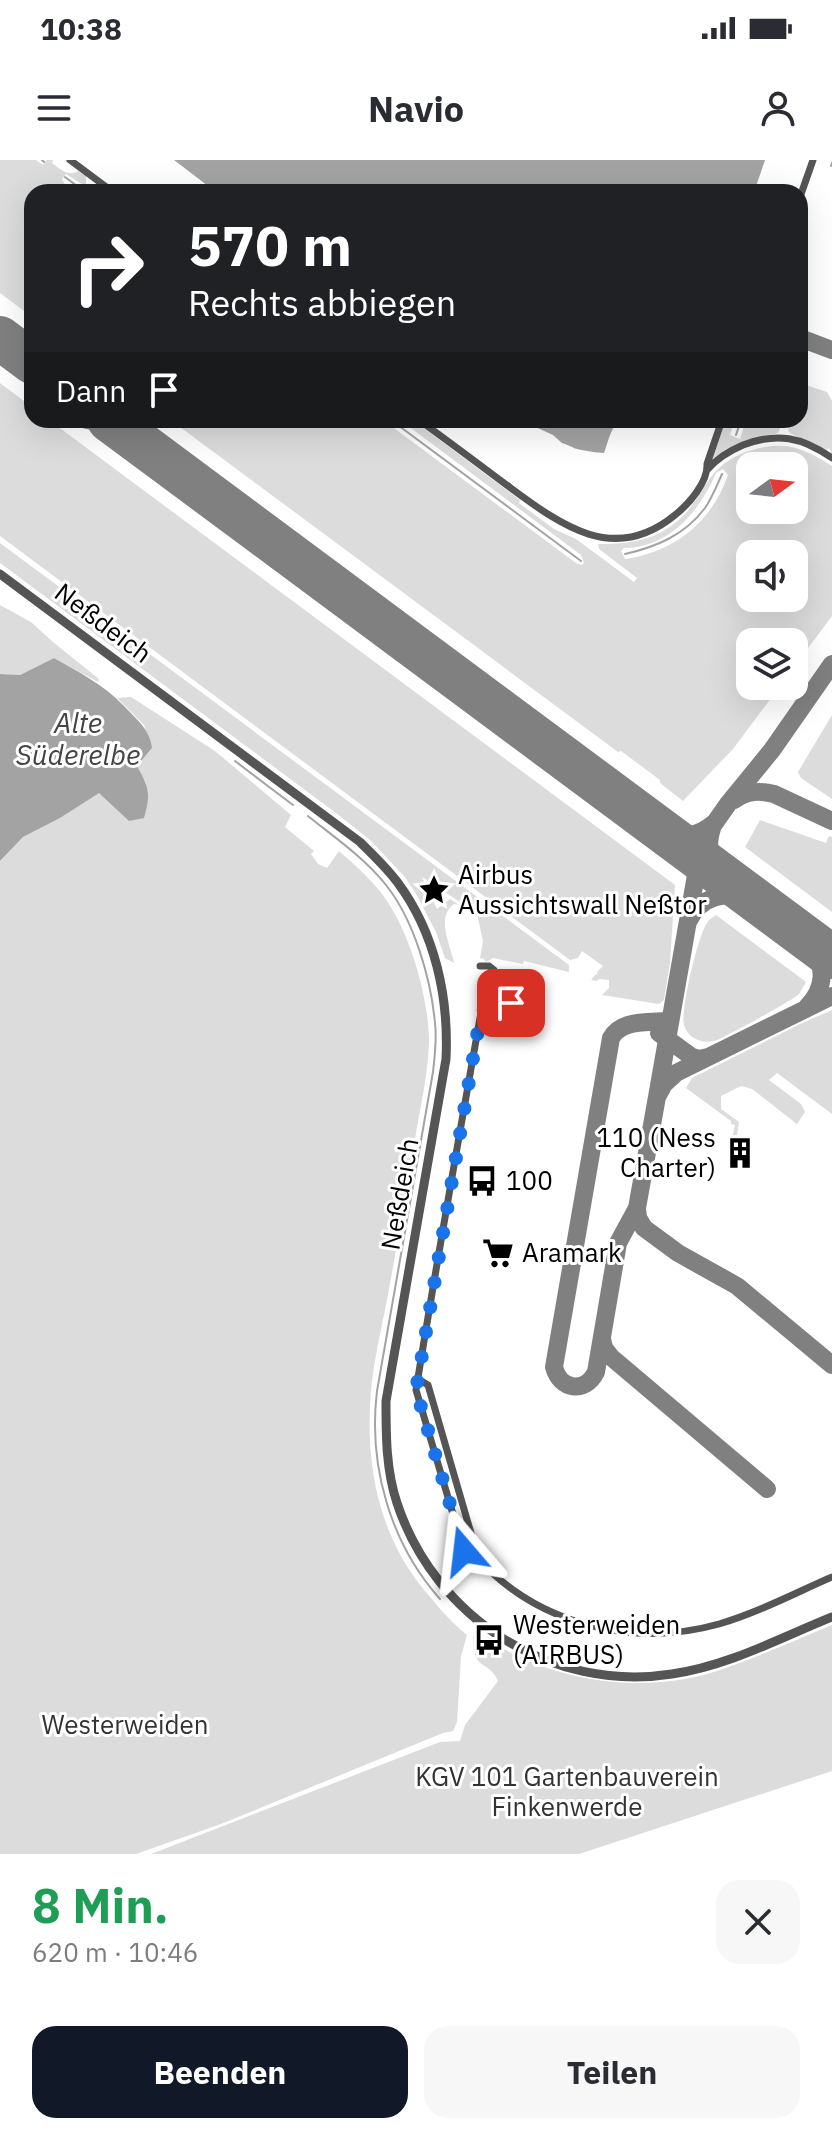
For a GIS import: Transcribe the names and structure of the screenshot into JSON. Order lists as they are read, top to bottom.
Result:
{
  "streets": {
    "street": ["Neßdeich"]
  },
  "water": ["Alte Süderelbe"],
  "parks": ["Westerweiden", "KGV 101 Gartenbauverein Finkenwerde"],
  "places": {
    "place": ["Airbus Aussichtswall Neßtor"],
    "building": ["110 (Ness Charter)"],
    "bus stop": ["100", "Westerweiden (AIRBUS)"],
    "supermarket": ["Aramark"]
  },
  "north": "right",
  "page": {
    "status": "10:38",
    "header": "Navio",
    "turn": ["570 m", "Rechts abbiegen"],
    "then": "Dann",
    "heading": ["8 Min.", "620 m · 10:46"],
    "buttons": ["Beenden", "Teilen"]
  }
}
